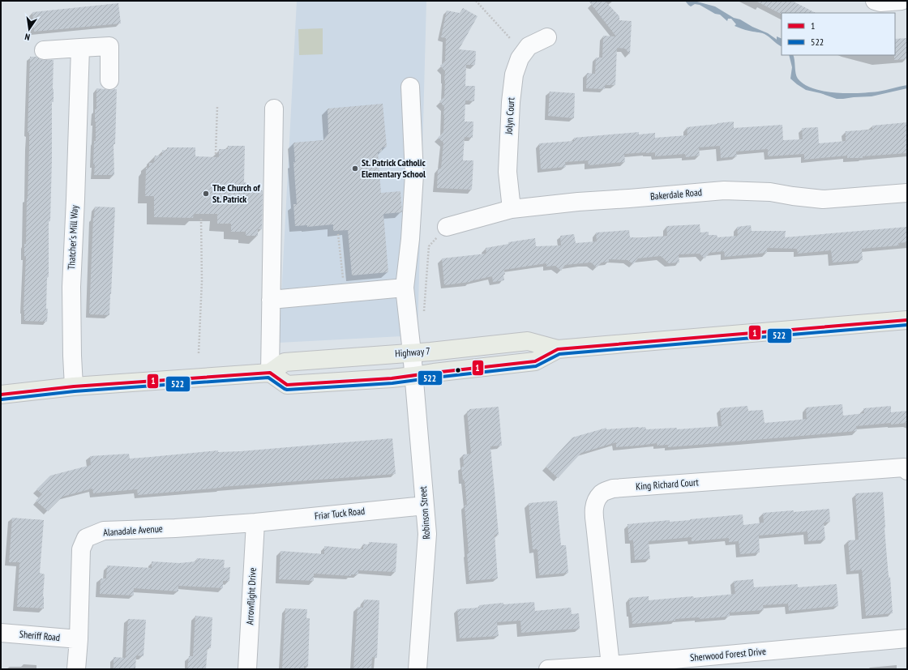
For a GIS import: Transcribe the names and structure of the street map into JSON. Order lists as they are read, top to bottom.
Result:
{
  "streets": {
    "main road": ["Highway 7"],
    "street": [
      "Jolyn Court",
      "Bakerdale Road",
      "Thatcher's Mill Way",
      "King Richard Court",
      "Robinson Street",
      "Friar Tuck Road",
      "Alanadale Avenue",
      "Arrowflight Drive",
      "Sheriff Road",
      "Sherwood Forest Drive"
    ]
  },
  "crossings": [
    ["Jolyn Court", "Bakerdale Road"],
    ["Highway 7", "Robinson Street"],
    ["King Richard Court", "Sherwood Forest Drive"],
    ["Robinson Street", "Friar Tuck Road"],
    ["Friar Tuck Road", "Alanadale Avenue"],
    ["Friar Tuck Road", "Arrowflight Drive"],
    ["Alanadale Avenue", "Arrowflight Drive"],
    ["Alanadale Avenue", "Sheriff Road"]
  ],
  "places": ["St. Patrick Catholic Elementary School", "The Church of St. Patrick"],
  "lines": ["transit line 1", "transit line 522"],
  "legend": ["1", "522"],
  "north": "bottom"
}
